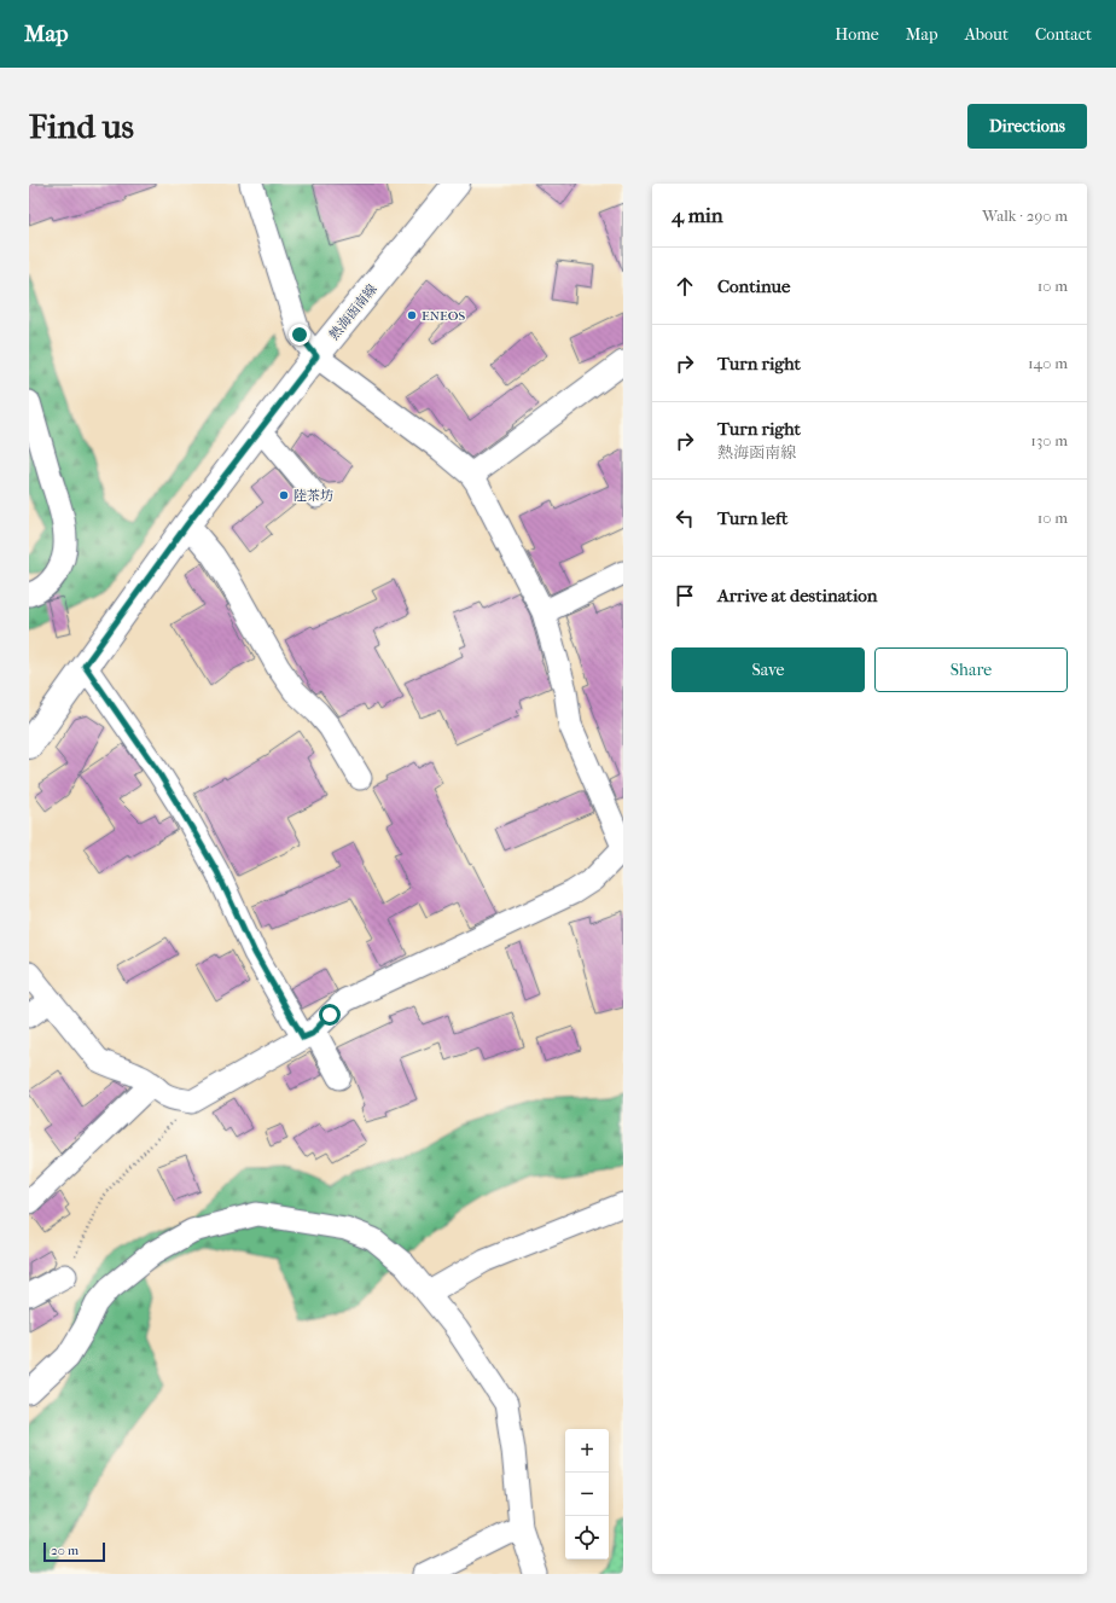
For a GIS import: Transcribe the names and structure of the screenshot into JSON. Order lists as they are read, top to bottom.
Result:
{
  "streets": {
    "main road": ["熱海函南線"]
  },
  "places": ["ENEOS", "陸茶坊"],
  "scale_bar": "20 m",
  "page": {
    "header": "Map",
    "nav": [
      "Home",
      "Map",
      "About",
      "Contact"
    ],
    "buttons": [
      "Directions",
      ["Save", "Share"]
    ],
    "title": "Find us",
    "heading": ["4 min", "Walk · 290 m"],
    "list": [
      ["Continue", "10 m"],
      ["Turn right", "140 m"],
      ["Turn right", "熱海函南線", "130 m"],
      ["Turn left", "10 m"],
      "Arrive at destination"
    ],
    "map_buttons": ["+", "−"],
    "scale": "20 m"
  }
}
